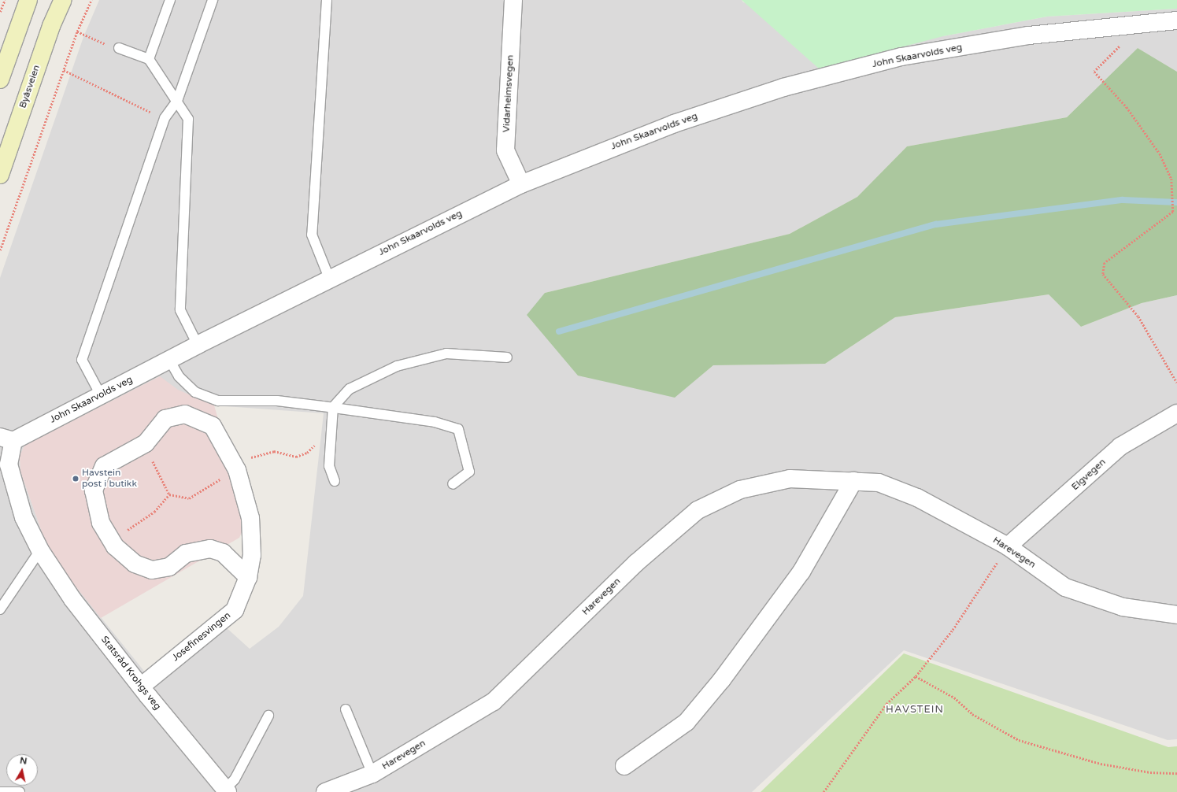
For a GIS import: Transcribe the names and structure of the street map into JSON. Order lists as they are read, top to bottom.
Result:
{
  "streets": {
    "main road": ["Byåsveien"],
    "street": [
      "John Skaarvolds veg",
      "Vidarheimsvegen",
      "Elgvegen",
      "Harevegen",
      "Josefinesvingen",
      "Statsråd Krohgs veg"
    ]
  },
  "crossings": [
    ["John Skaarvolds veg", "Vidarheimsvegen"],
    ["John Skaarvolds veg", "Statsråd Krohgs veg"],
    ["Elgvegen", "Harevegen"],
    ["Josefinesvingen", "Statsråd Krohgs veg"]
  ],
  "districts": ["HAVSTEIN"],
  "places": ["Havstein post i butikk"],
  "north": "top"
}
